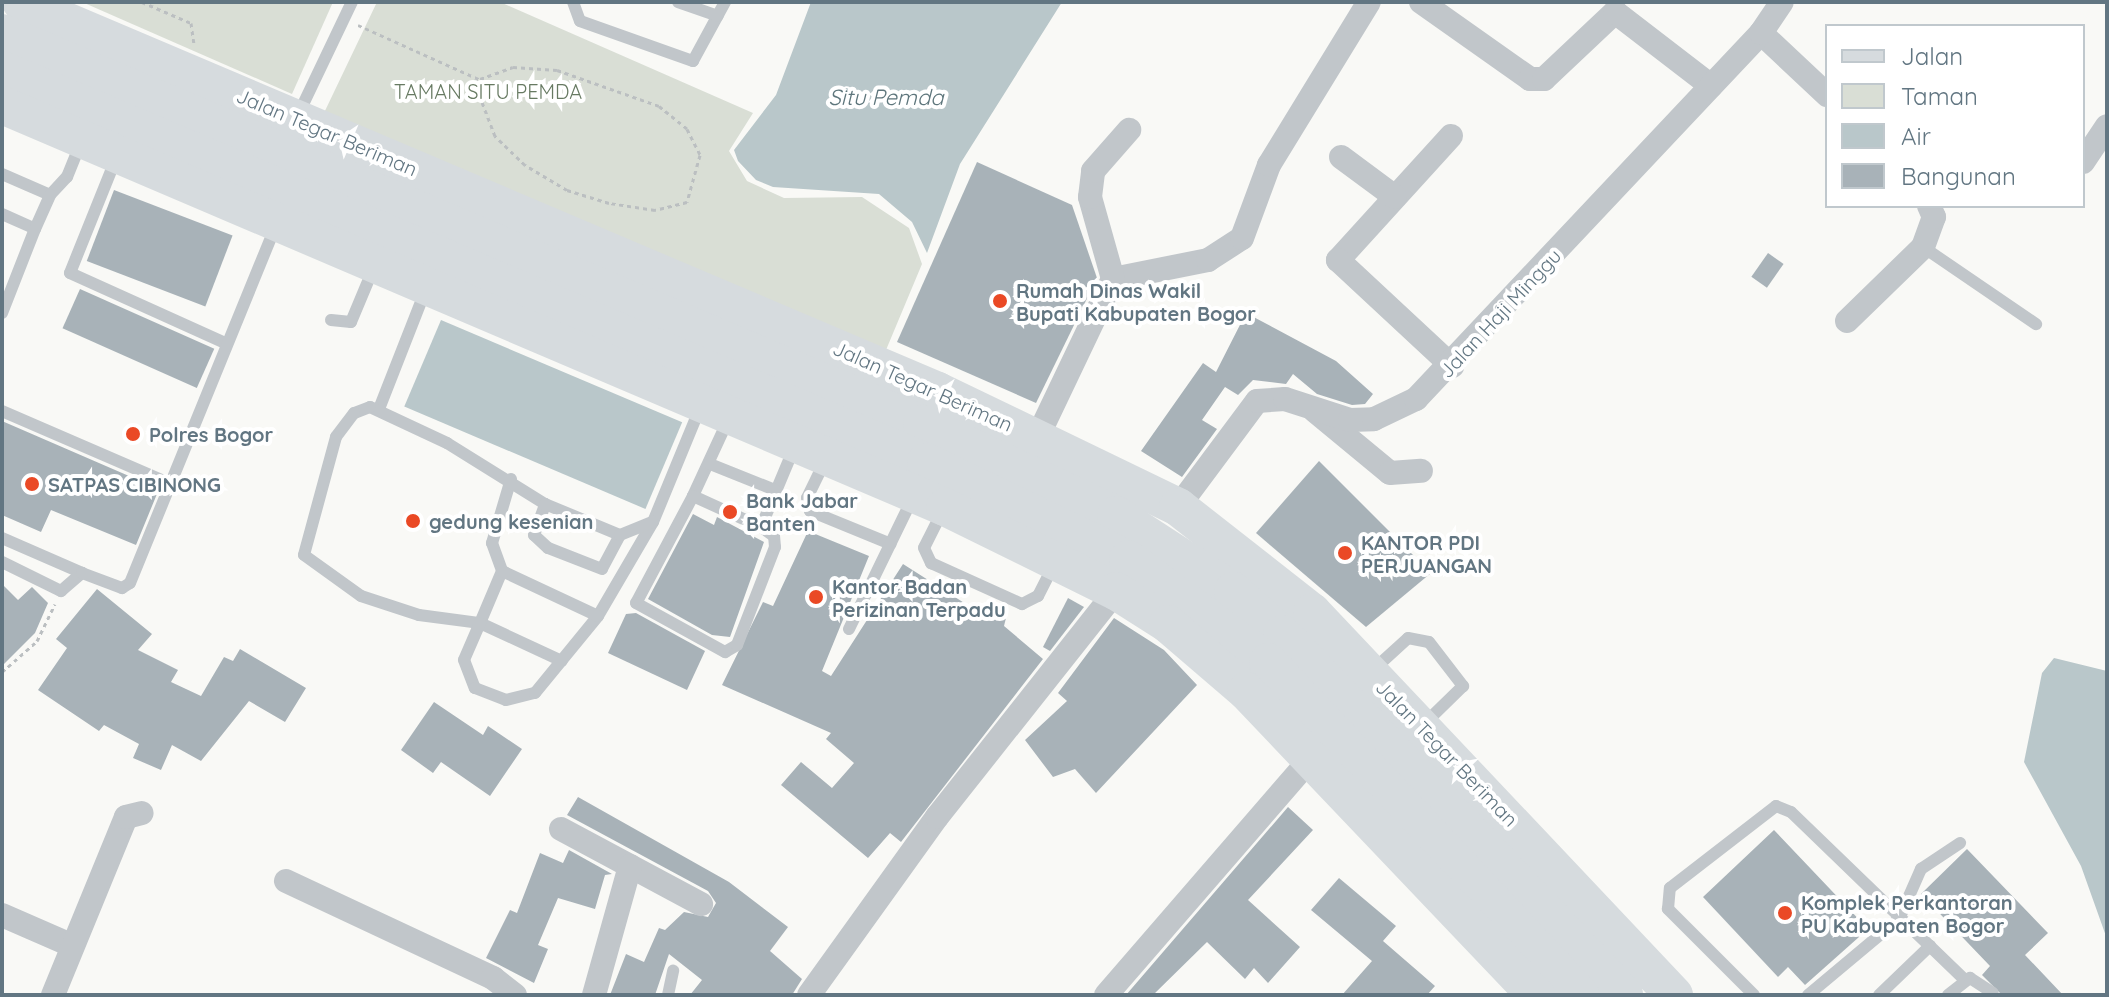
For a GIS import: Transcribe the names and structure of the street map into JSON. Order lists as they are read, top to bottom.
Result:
{
  "streets": {
    "main road": ["Jalan Tegar Beriman"],
    "street": ["Jalan Haji Minggu"]
  },
  "crossings": [
    ["Jalan Tegar Beriman", "Jalan Haji Minggu"]
  ],
  "water": ["Situ Pemda"],
  "parks": ["TAMAN SITU PEMDA"],
  "places": [
    "Rumah Dinas Wakil Bupati Kabupaten Bogor",
    "Polres Bogor",
    "SATPAS CIBINONG",
    "Bank Jabar Banten",
    "gedung kesenian",
    "KANTOR PDI PERJUANGAN",
    "Kantor Badan Perizinan Terpadu",
    "Komplek Perkantoran PU Kabupaten Bogor"
  ],
  "legend": [
    "Jalan",
    "Taman",
    "Air",
    "Bangunan"
  ]
}
